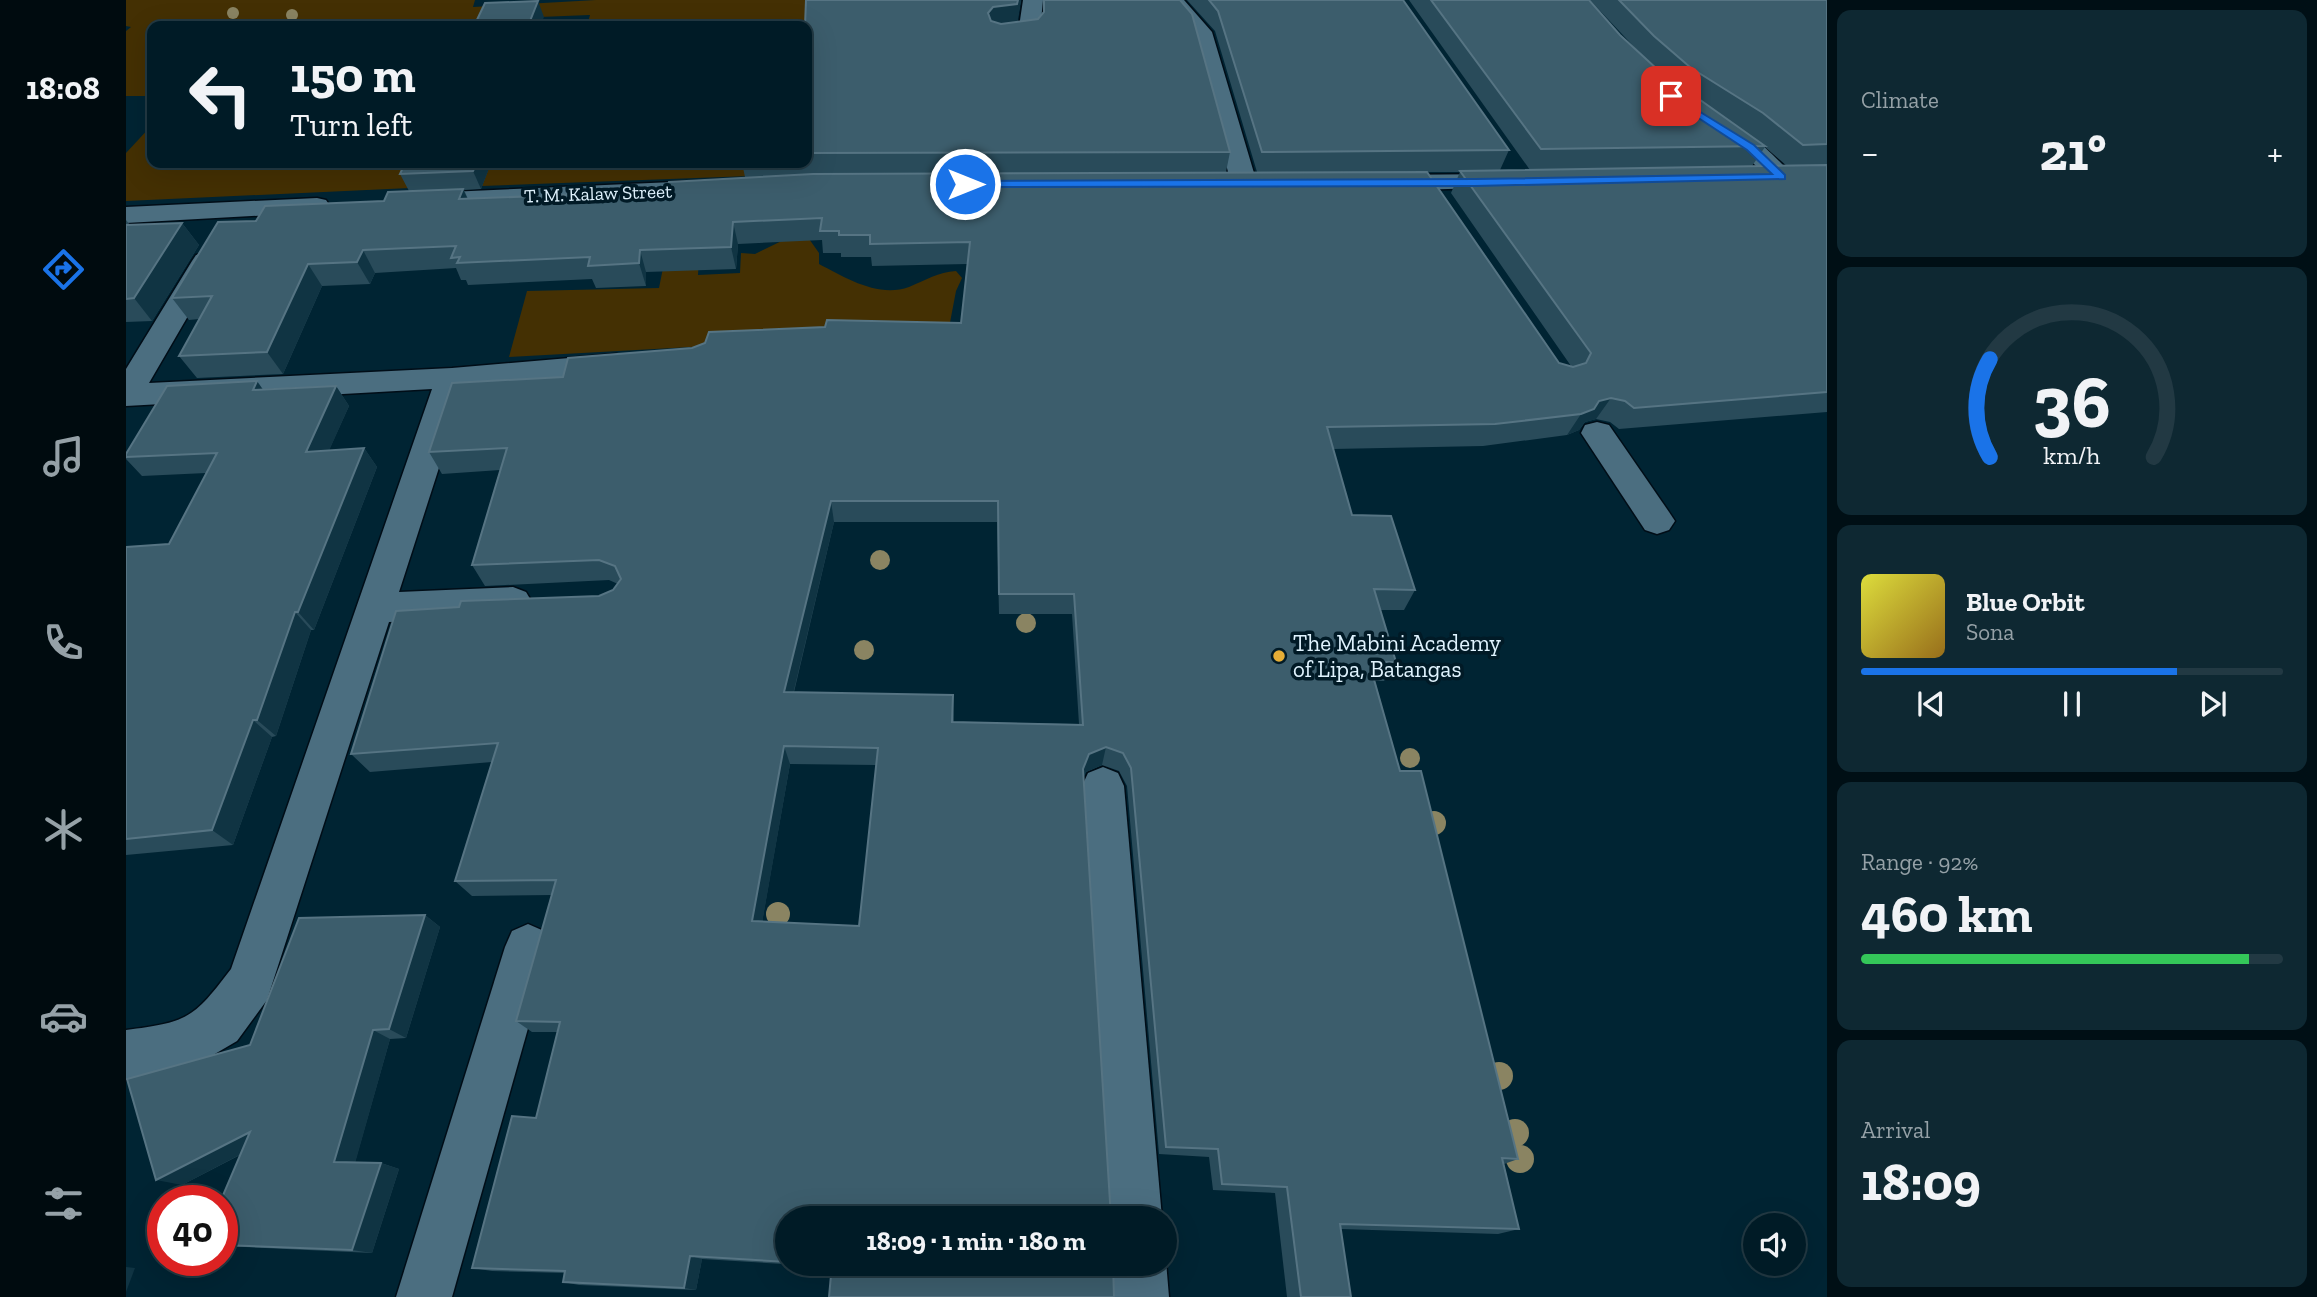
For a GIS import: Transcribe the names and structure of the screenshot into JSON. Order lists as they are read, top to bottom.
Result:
{
  "streets": {
    "street": ["T. M. Kalaw Street"]
  },
  "places": ["The Mabini Academy of Lipa, Batangas"],
  "page": {
    "tabs": "18:08",
    "tile": [
      "Climate",
      ["Range · 92%", "460 km"],
      ["Arrival", "18:09"]
    ],
    "turn": ["150 m", "Turn left"],
    "heat": ["−", "21°", "+"],
    "song": ["Blue Orbit", "Sona"],
    "limit": "40",
    "trip": "18:09 · 1 min · 180 m",
    "gauge": ["36", "km/h"]
  }
}
